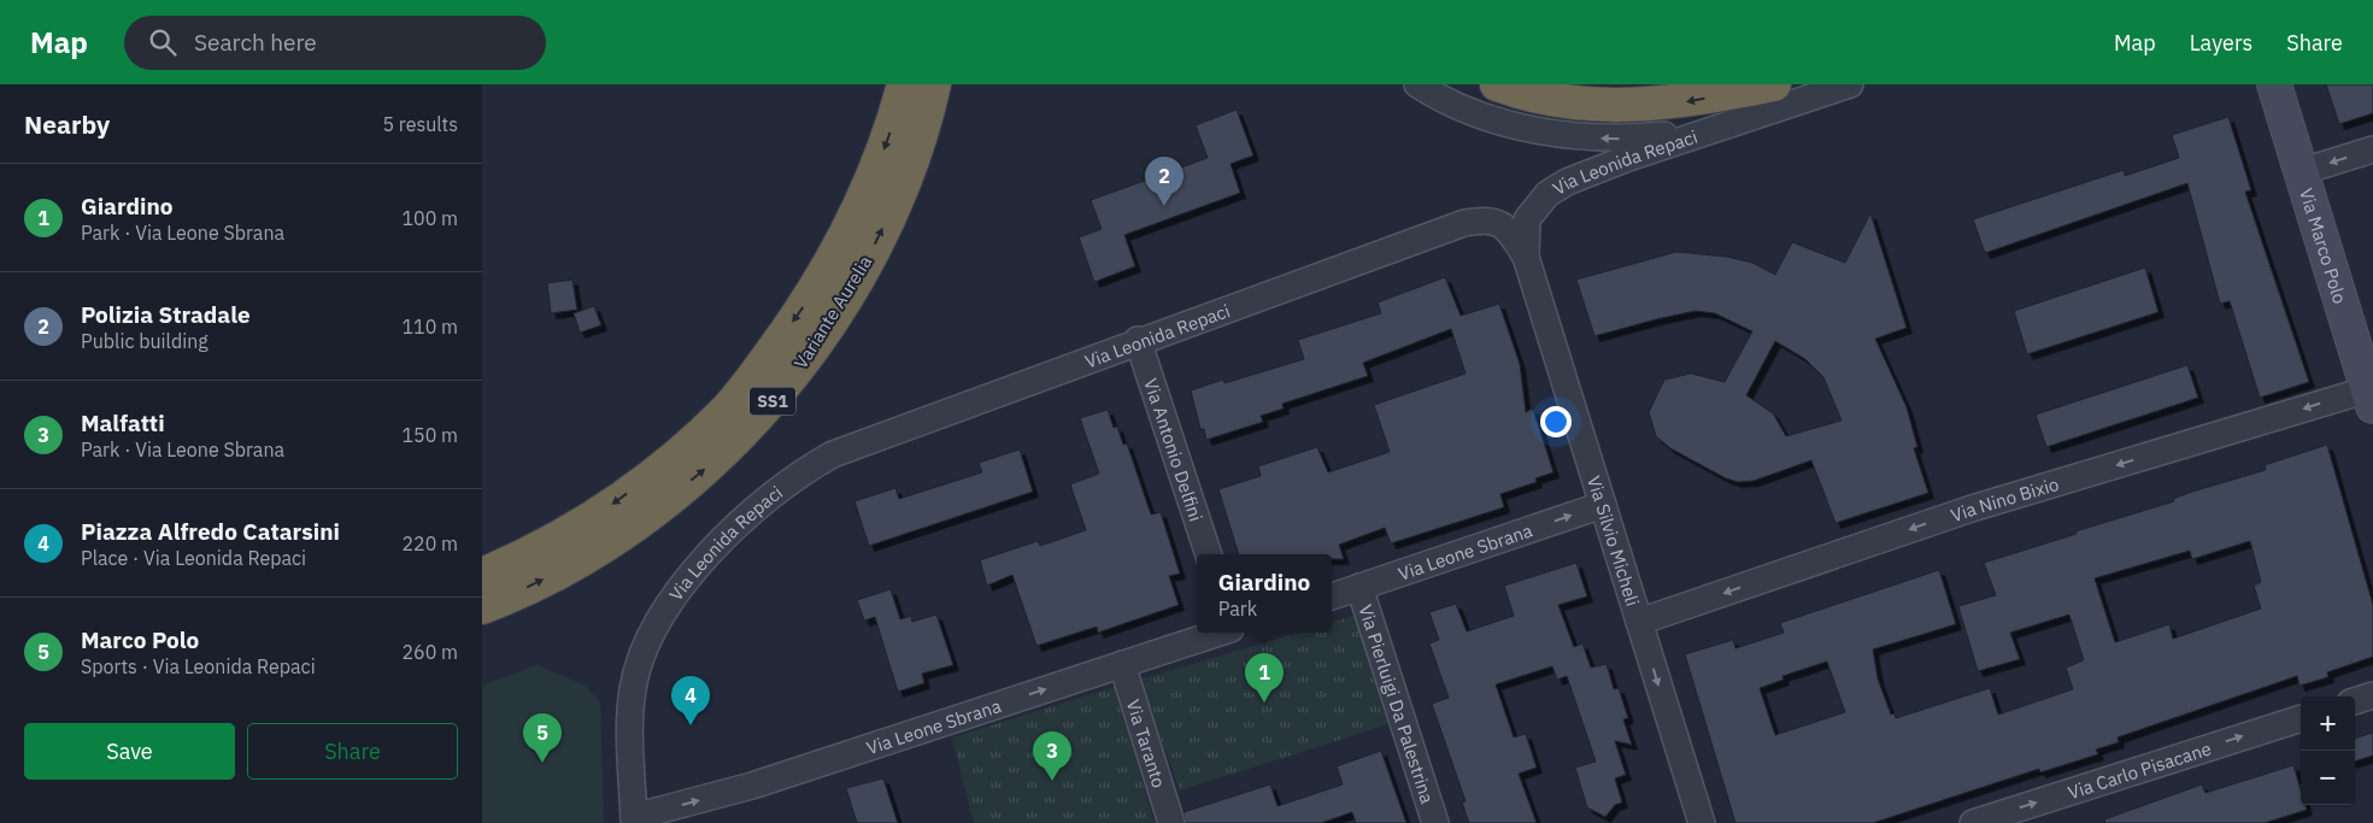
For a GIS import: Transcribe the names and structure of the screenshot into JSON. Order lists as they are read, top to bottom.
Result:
{
  "streets": {
    "highway": ["Variante Aurelia", "SS1"],
    "street": [
      "Via Leonida Repaci",
      "Via Marco Polo",
      "Via Antonio Delfini",
      "Via Nino Bixio",
      "Via Silvio Micheli",
      "Via Leone Sbrana",
      "Via Pierluigi Da Palestrina",
      "Via Taranto",
      "Via Carlo Pisacane"
    ]
  },
  "crossings": [
    ["Via Leonida Repaci", "Via Antonio Delfini"],
    ["Via Leonida Repaci", "Via Silvio Micheli"],
    ["Via Leonida Repaci", "Via Leone Sbrana"],
    ["Via Marco Polo", "Via Nino Bixio"],
    ["Via Nino Bixio", "Via Silvio Micheli"],
    ["Via Silvio Micheli", "Via Leone Sbrana"],
    ["Via Leone Sbrana", "Via Pierluigi Da Palestrina"],
    ["Via Leone Sbrana", "Via Taranto"]
  ],
  "one_way": [
    "Via Nino Bixio",
    "Via Silvio Micheli",
    "Via Leone Sbrana",
    "Via Carlo Pisacane"
  ],
  "page": {
    "header": "Map",
    "search": "Search here",
    "nav": ["Map", "Layers", "Share"],
    "heading": ["Nearby", "5 results"],
    "pins": [
      "2",
      "1",
      "4",
      "5",
      "3"
    ],
    "list": [
      {
        "mark": "1",
        "name": "Giardino",
        "note": "Park · Via Leone Sbrana",
        "value": "100 m"
      },
      {
        "mark": "2",
        "name": "Polizia Stradale",
        "note": "Public building",
        "value": "110 m"
      },
      {
        "mark": "3",
        "name": "Malfatti",
        "note": "Park · Via Leone Sbrana",
        "value": "150 m"
      },
      {
        "mark": "4",
        "name": "Piazza Alfredo Catarsini",
        "note": "Place · Via Leonida Repaci",
        "value": "220 m"
      },
      {
        "mark": "5",
        "name": "Marco Polo",
        "note": "Sports · Via Leonida Repaci",
        "value": "260 m"
      }
    ],
    "popup": ["Giardino", "Park"],
    "map_buttons": ["+", "−"],
    "buttons": ["Save", "Share"]
  }
}
